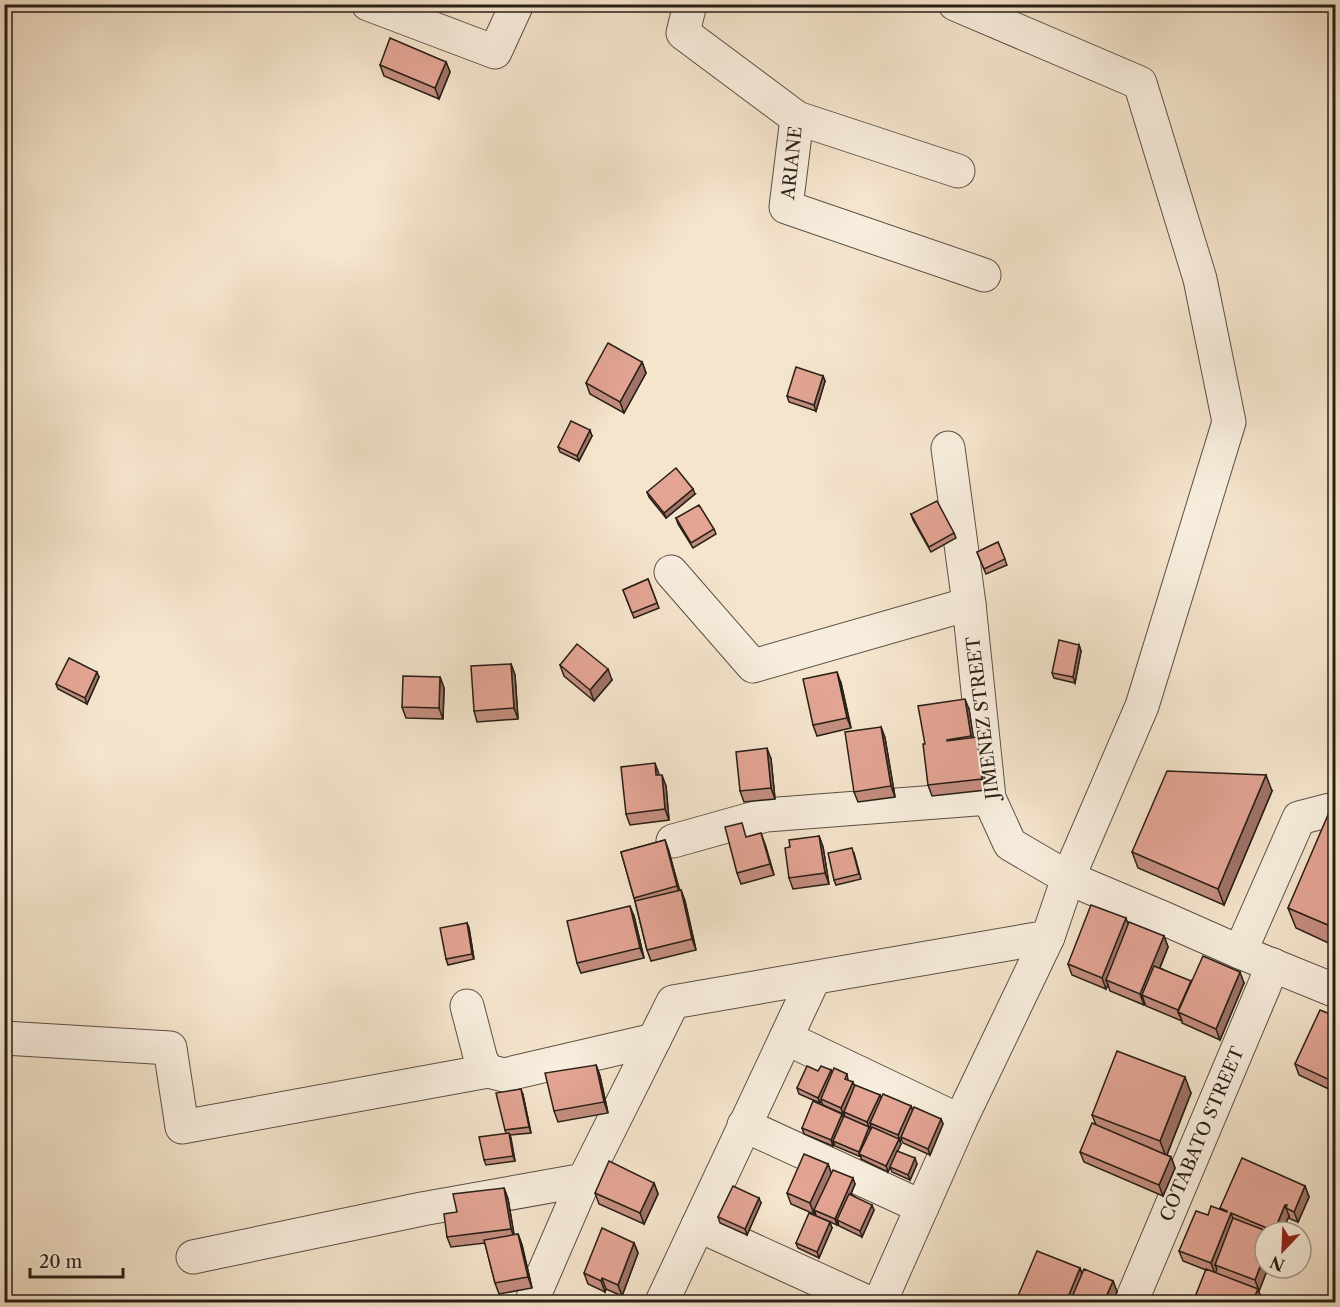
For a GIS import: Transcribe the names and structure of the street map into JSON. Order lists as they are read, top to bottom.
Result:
{
  "streets": {
    "street": ["ARIANE", "JIMENEZ STREET", "COTABATO STREET"]
  },
  "crossings": [
    ["JIMENEZ STREET", "COTABATO STREET"]
  ],
  "scale_bar": "20 m",
  "north": "bottom left"
}
